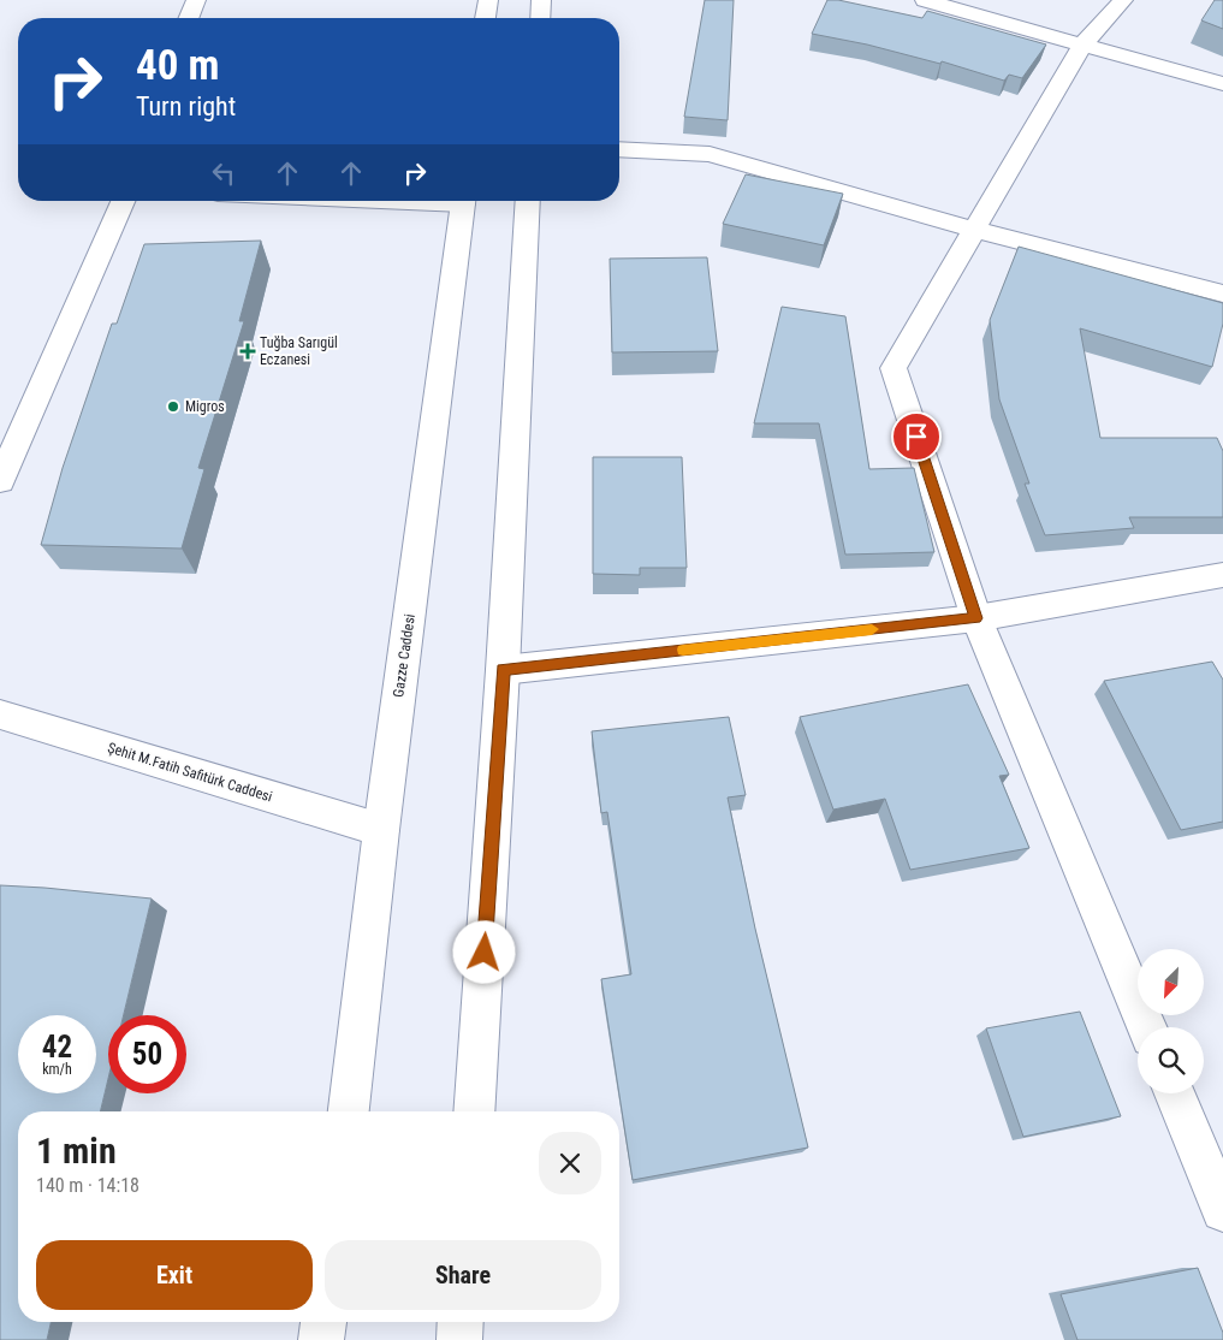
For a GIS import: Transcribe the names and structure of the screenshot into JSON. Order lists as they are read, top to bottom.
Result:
{
  "streets": {
    "street": ["Gazze Caddesi", "Şehit M.Fatih Safitürk Caddesi"]
  },
  "crossings": [
    ["Gazze Caddesi", "Şehit M.Fatih Safitürk Caddesi"]
  ],
  "places": {
    "health": ["Tuğba Sarıgül Eczanesi"],
    "other": ["Migros"]
  },
  "north": "bottom left",
  "page": {
    "turn": ["40 m", "Turn right"],
    "speed": "42 km/h",
    "limit": "50",
    "heading": ["1 min", "140 m · 14:18"],
    "buttons": ["Exit", "Share"]
  }
}
